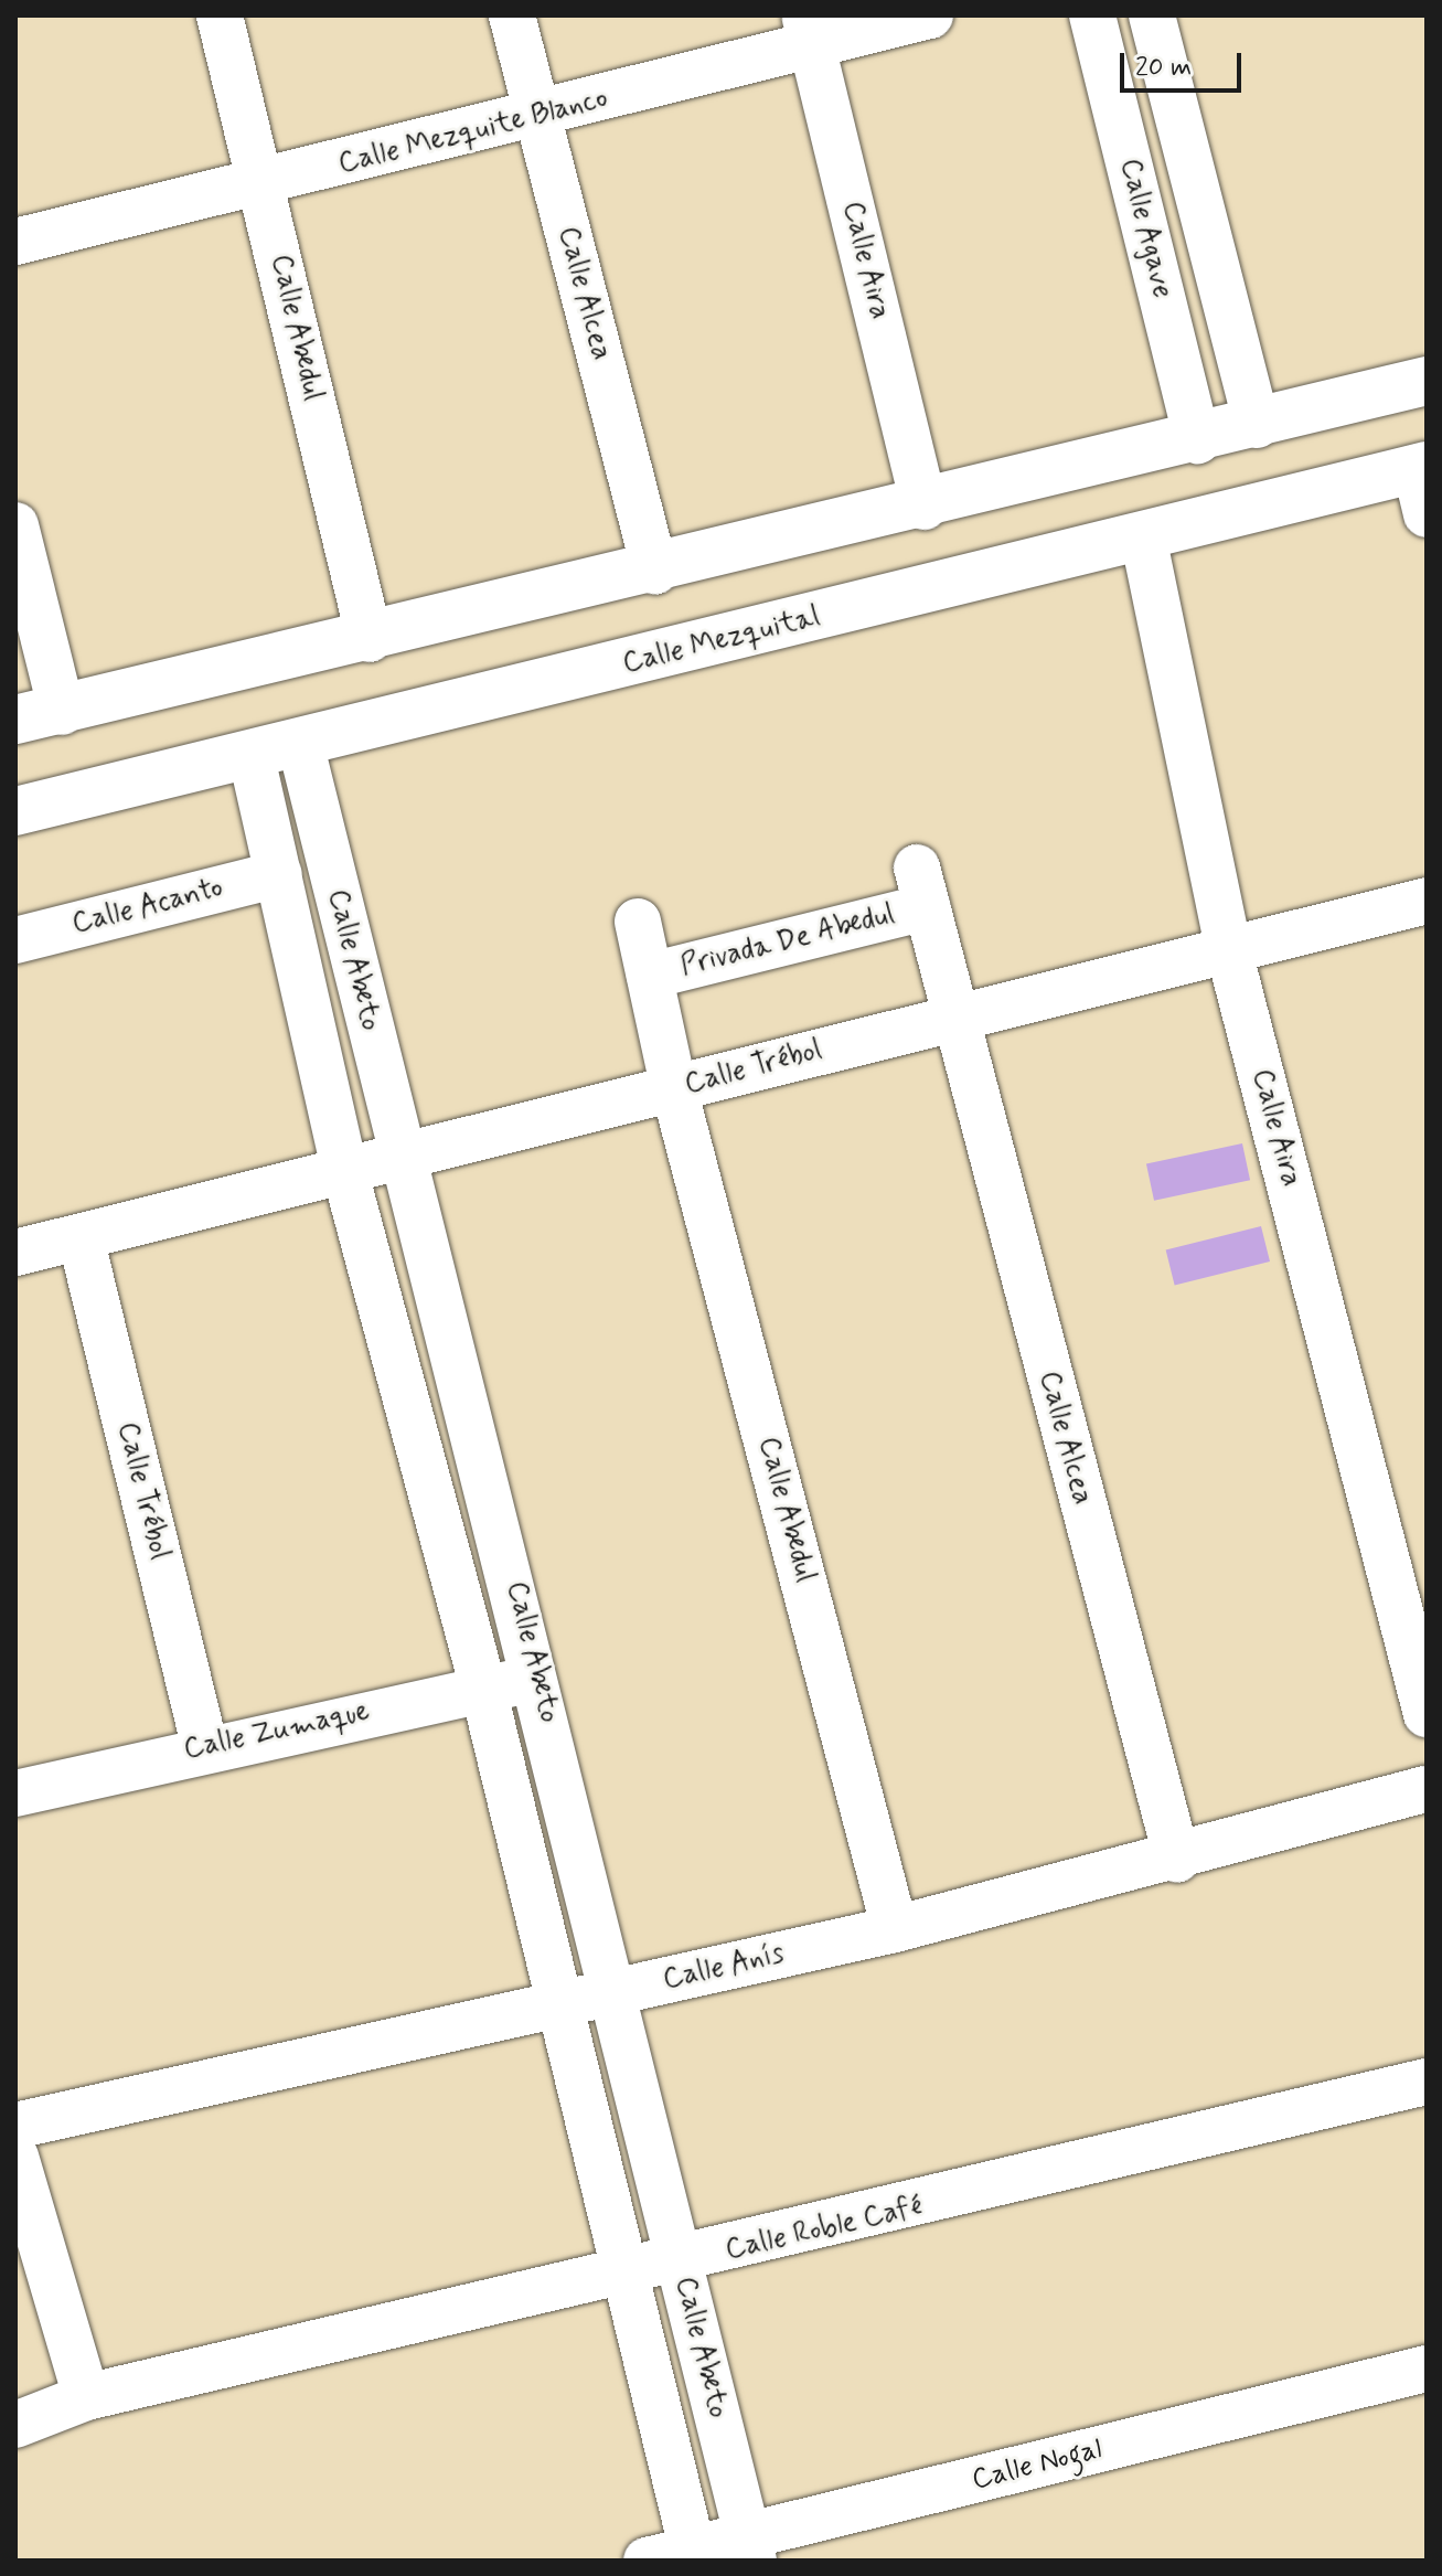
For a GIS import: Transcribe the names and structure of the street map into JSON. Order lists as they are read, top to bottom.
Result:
{
  "streets": {
    "main road": ["Calle Mezquital"],
    "street": [
      "Calle Mezquite Blanco",
      "Calle Agave",
      "Calle Aira",
      "Calle Alcea",
      "Calle Abedul",
      "Calle Acanto",
      "Privada De Abedul",
      "Calle Abeto",
      "Calle Trébol",
      "Calle Zumaque",
      "Calle Anís",
      "Calle Roble Café",
      "Calle Nogal"
    ]
  },
  "crossings": [
    ["Calle Mezquite Blanco", "Calle Aira"],
    ["Calle Mezquite Blanco", "Calle Alcea"],
    ["Calle Mezquite Blanco", "Calle Abedul"],
    ["Calle Aira", "Calle Mezquital"],
    ["Calle Aira", "Calle Trébol"],
    ["Calle Alcea", "Privada De Abedul"],
    ["Calle Alcea", "Calle Trébol"],
    ["Calle Alcea", "Calle Anís"],
    ["Calle Abedul", "Privada De Abedul"],
    ["Calle Abedul", "Calle Trébol"],
    ["Calle Abedul", "Calle Anís"],
    ["Calle Mezquital", "Calle Abeto"],
    ["Calle Acanto", "Calle Abeto"],
    ["Privada De Abedul", "Calle Trébol"],
    ["Calle Abeto", "Calle Trébol"],
    ["Calle Abeto", "Calle Zumaque"],
    ["Calle Abeto", "Calle Anís"],
    ["Calle Abeto", "Calle Roble Café"],
    ["Calle Abeto", "Calle Nogal"],
    ["Calle Trébol", "Calle Zumaque"]
  ],
  "scale_bar": "20 m"
}
